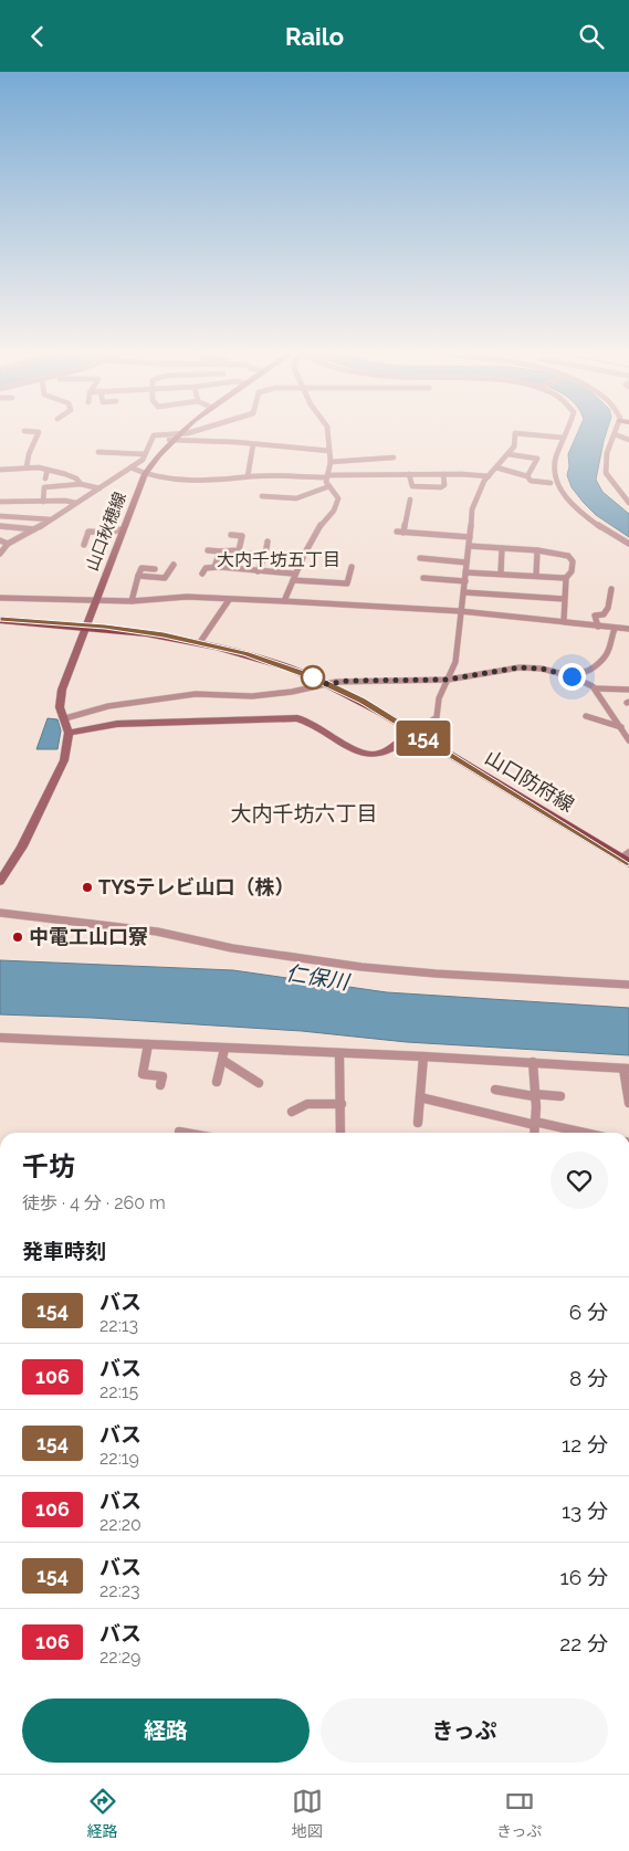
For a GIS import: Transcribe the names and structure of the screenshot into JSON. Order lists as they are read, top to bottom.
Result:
{
  "streets": {
    "main road": ["山口防府線"],
    "street": ["山口秋穂線"]
  },
  "crossings": [
    ["山口秋穂線", "山口防府線"]
  ],
  "districts": ["大内千坊五丁目", "大内千坊六丁目"],
  "water": ["仁保川"],
  "places": ["TYSテレビ山口（株）", "中電工山口寮"],
  "lines": ["bus line 154"],
  "page": {
    "header": "Railo",
    "on_map": "154",
    "heading": [
      ["千坊", "徒歩 · 4 分 · 260 m"],
      "発車時刻"
    ],
    "list": [
      {
        "mark": "154",
        "name": "バス",
        "note": "22:13",
        "value": "6 分"
      },
      {
        "mark": "106",
        "name": "バス",
        "note": "22:15",
        "value": "8 分"
      },
      {
        "mark": "154",
        "name": "バス",
        "note": "22:19",
        "value": "12 分"
      },
      {
        "mark": "106",
        "name": "バス",
        "note": "22:20",
        "value": "13 分"
      },
      {
        "mark": "154",
        "name": "バス",
        "note": "22:23",
        "value": "16 分"
      },
      {
        "mark": "106",
        "name": "バス",
        "note": "22:29",
        "value": "22 分"
      }
    ],
    "buttons": ["経路", "きっぷ"],
    "tabs": ["経路", "地図", "きっぷ"]
  }
}
